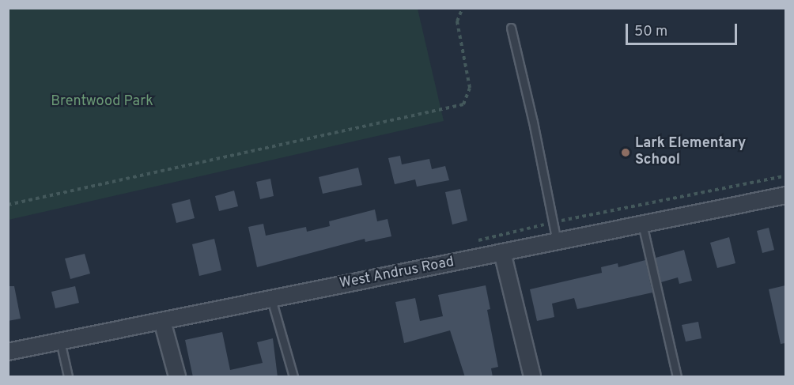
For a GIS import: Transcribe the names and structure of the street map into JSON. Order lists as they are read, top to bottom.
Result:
{
  "streets": {
    "street": ["West Andrus Road"]
  },
  "parks": ["Brentwood Park"],
  "places": ["Lark Elementary School"],
  "scale_bar": "50 m"
}
